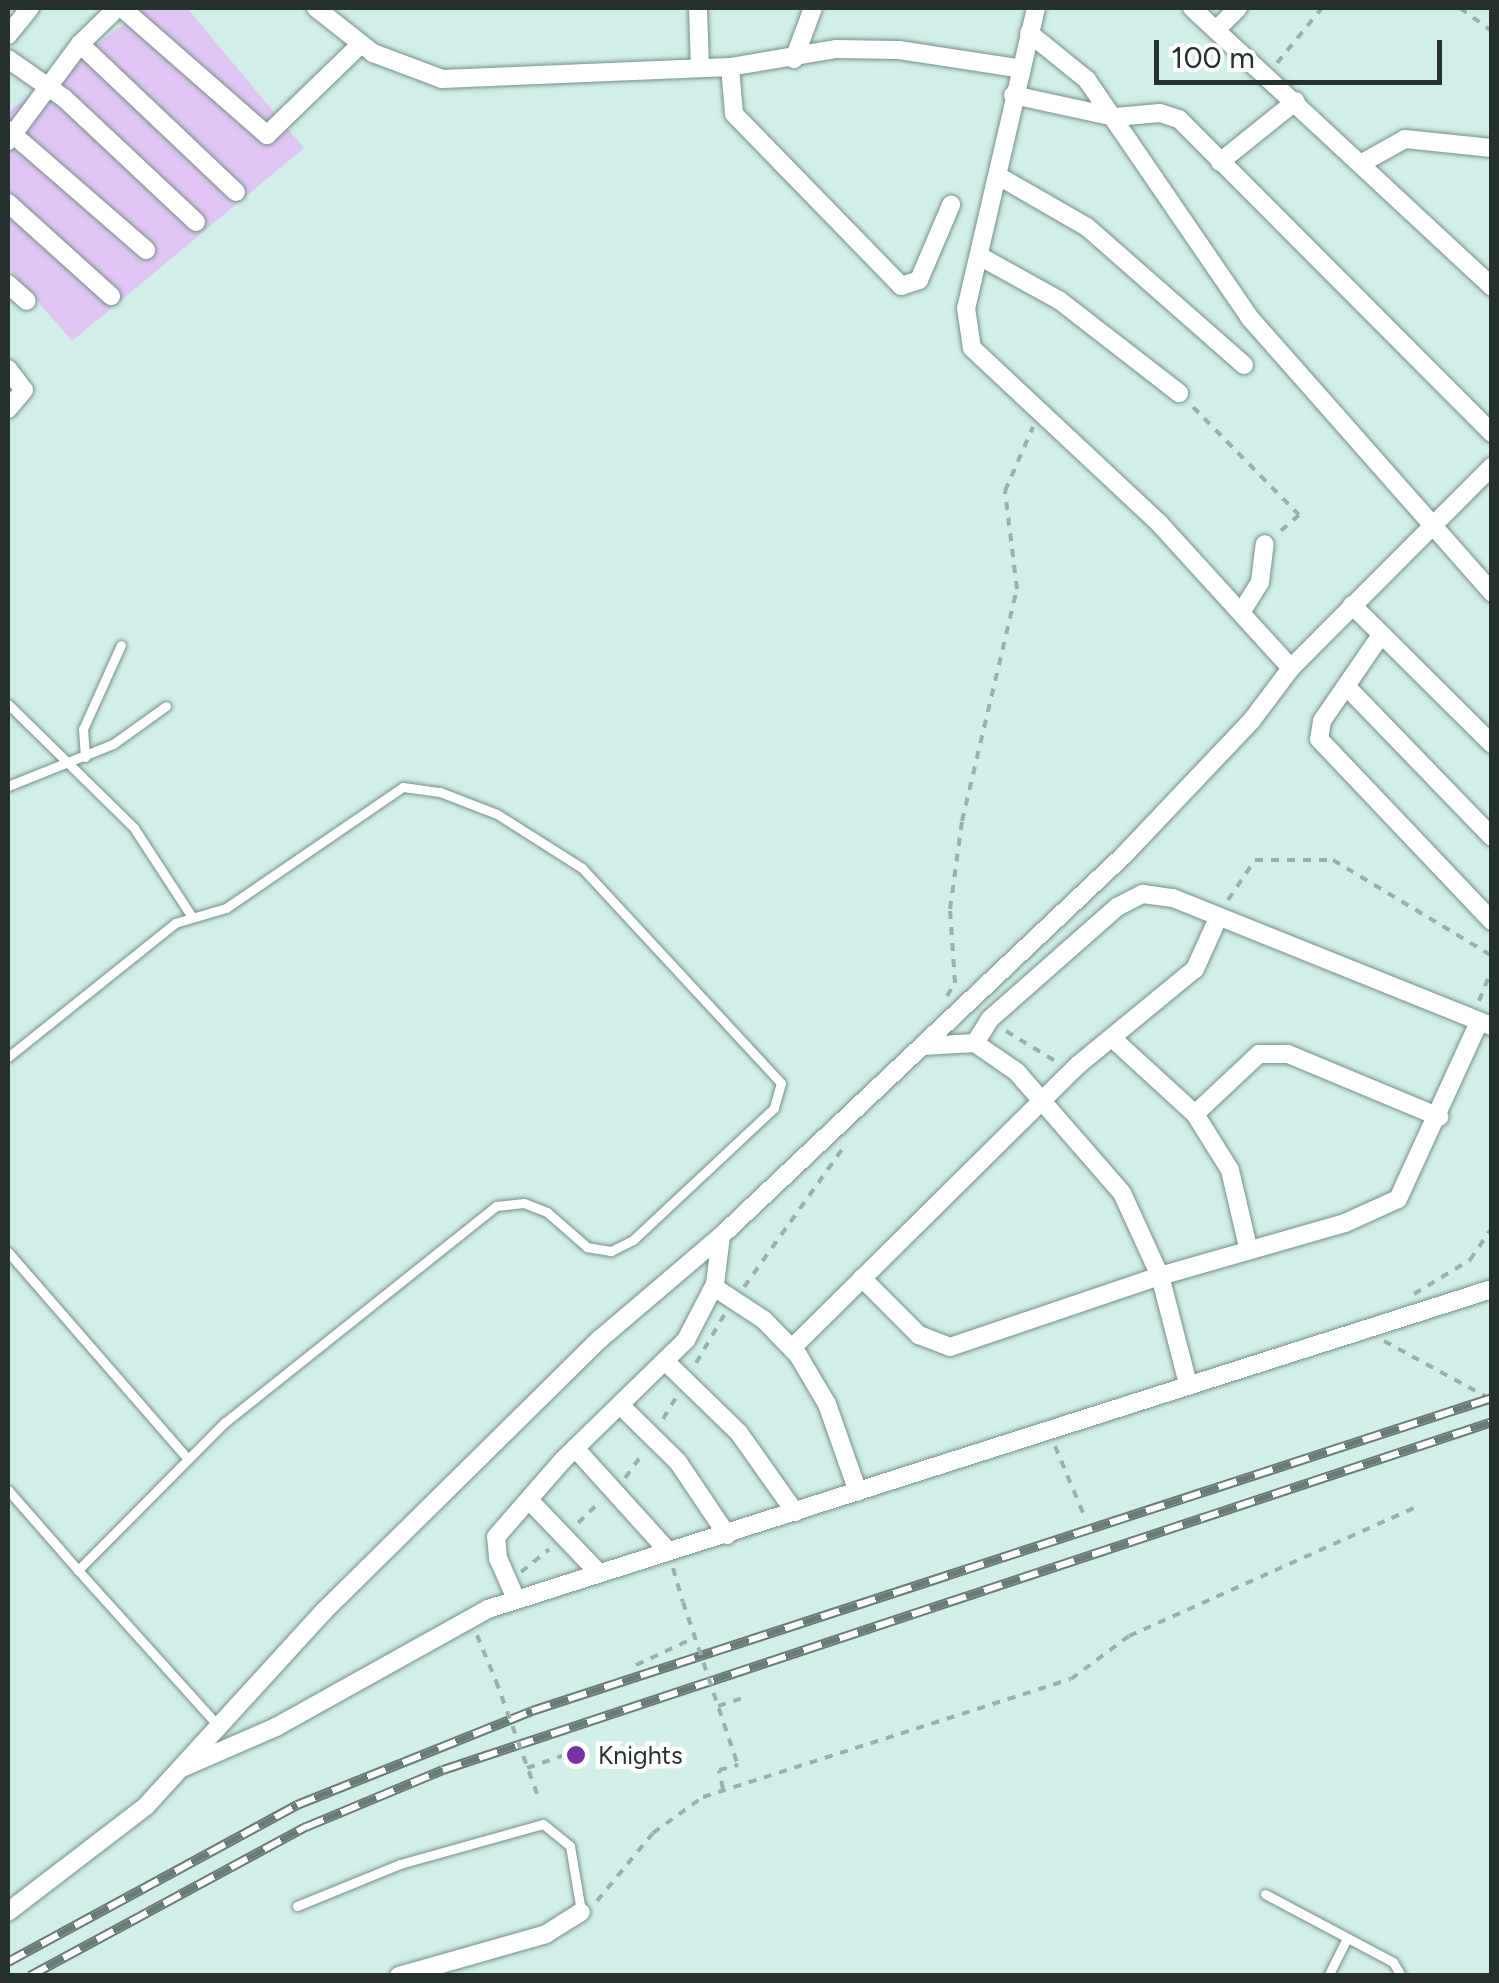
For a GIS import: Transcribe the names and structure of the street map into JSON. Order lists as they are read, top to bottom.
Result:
{
  "places": ["Knights"],
  "scale_bar": "100 m"
}
